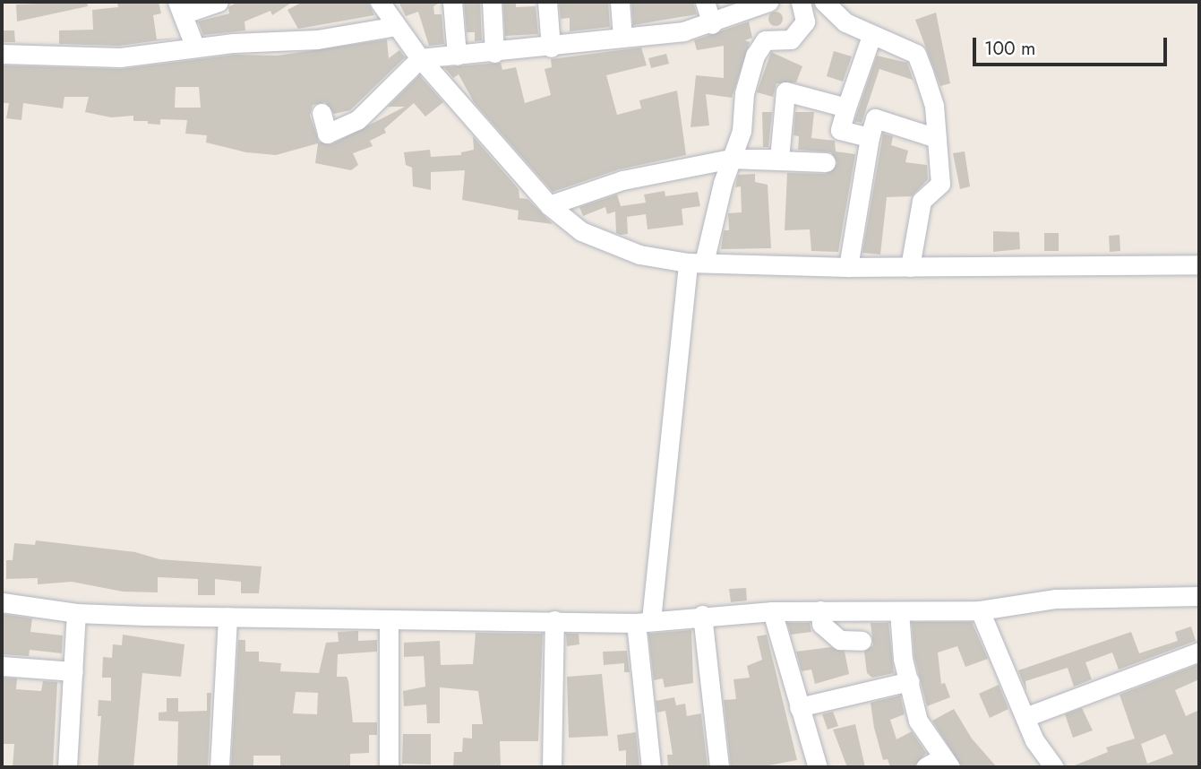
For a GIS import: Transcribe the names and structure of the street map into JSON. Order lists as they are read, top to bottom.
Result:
{
  "scale_bar": "100 m"
}
